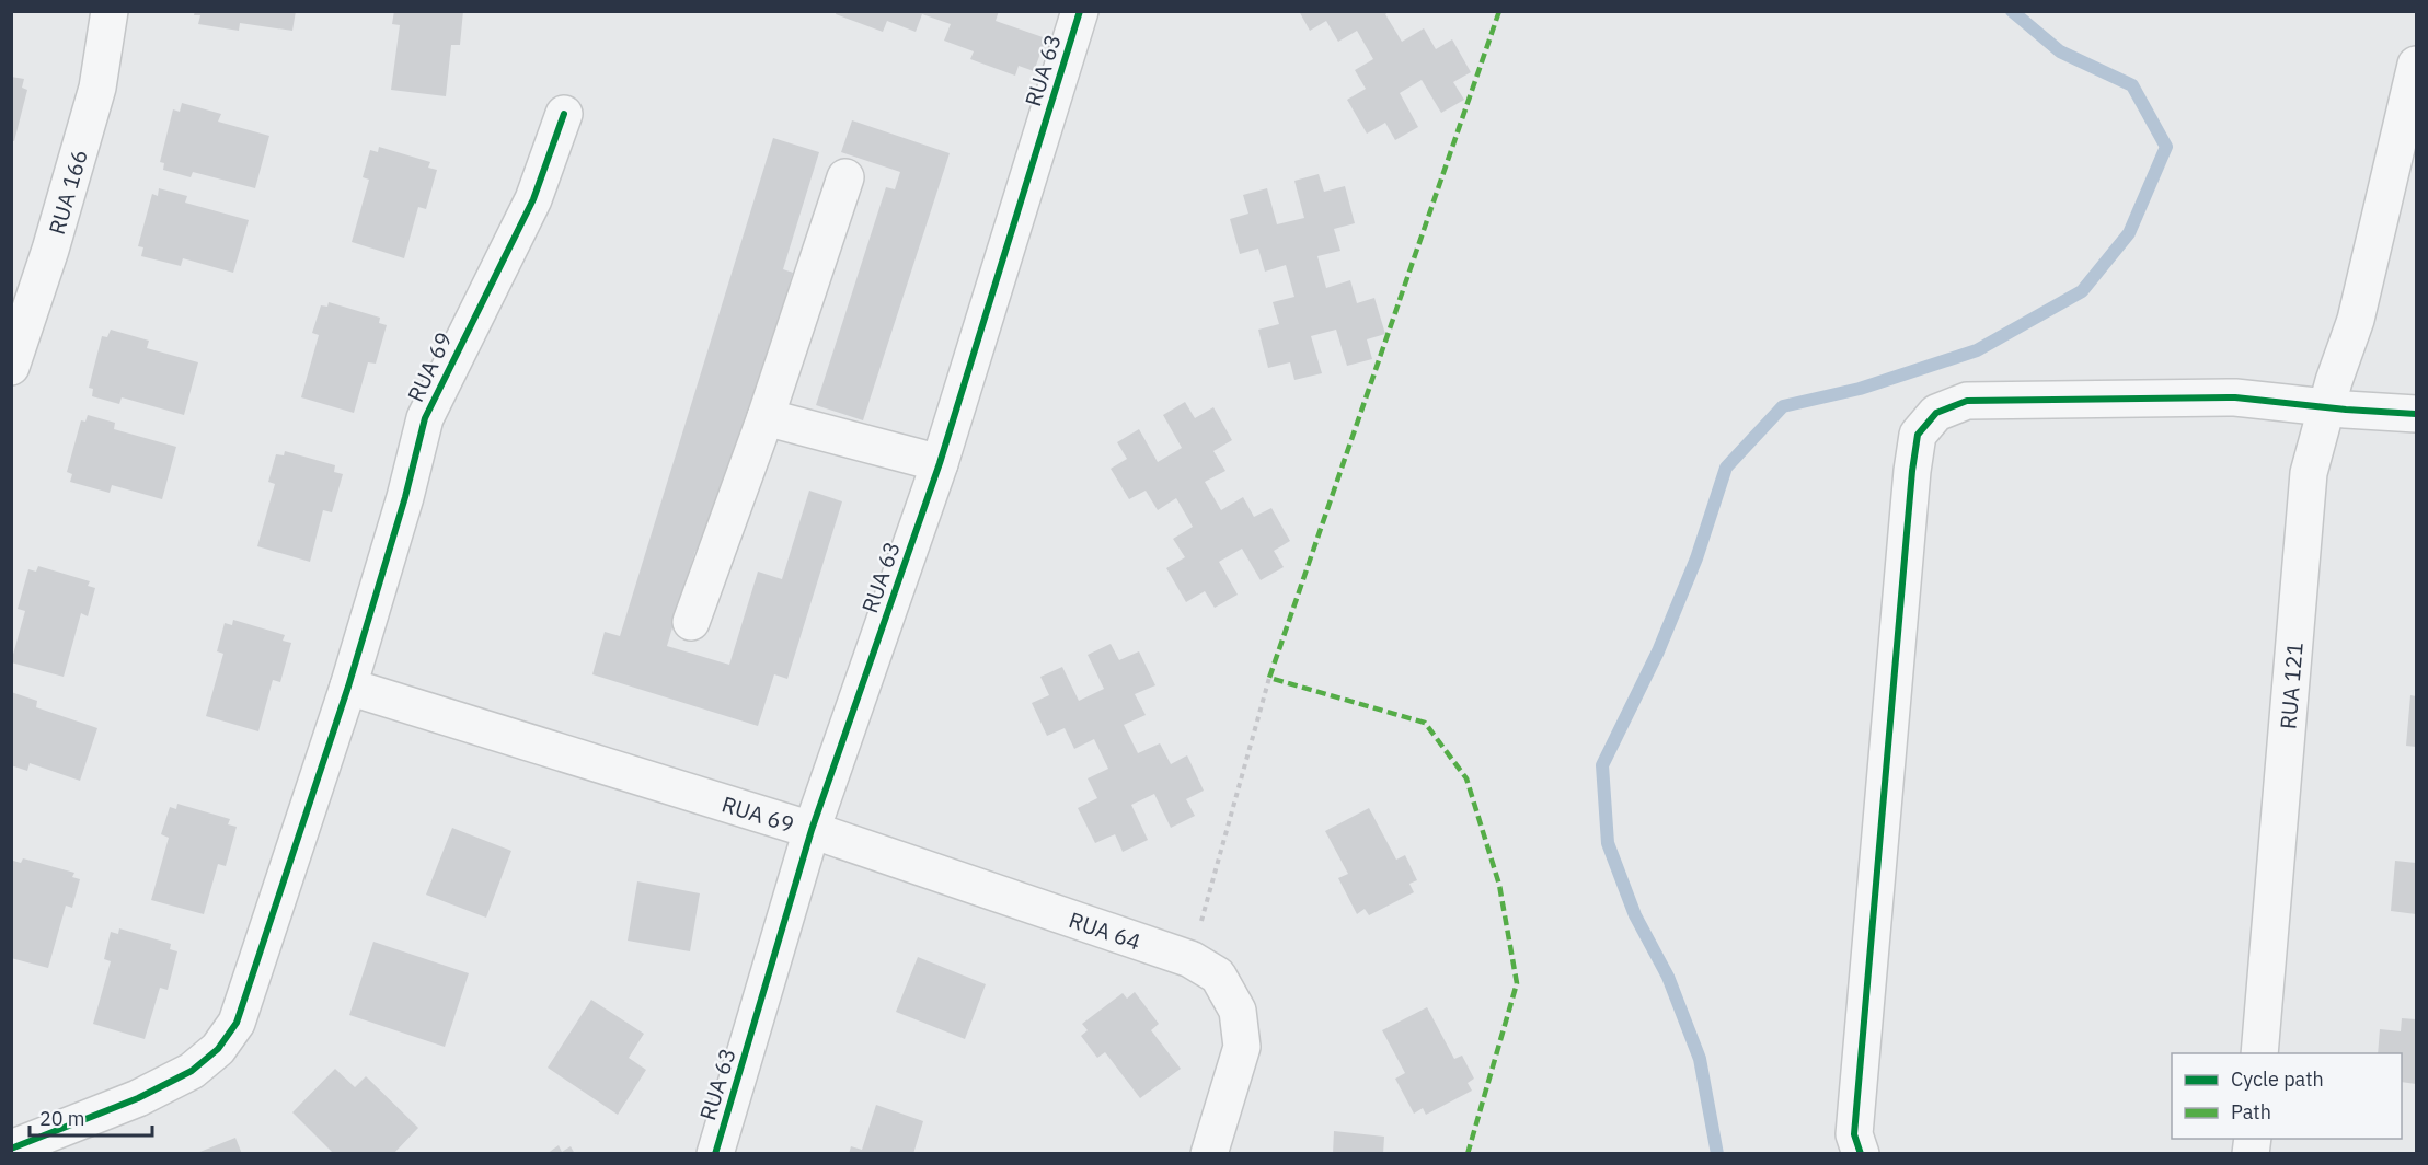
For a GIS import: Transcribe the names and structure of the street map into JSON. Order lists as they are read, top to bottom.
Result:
{
  "streets": {
    "street": [
      "RUA 63",
      "RUA 166",
      "RUA 69",
      "RUA 121",
      "RUA 64"
    ]
  },
  "crossings": [
    ["RUA 63", "RUA 69"],
    ["RUA 63", "RUA 64"],
    ["RUA 69", "RUA 64"]
  ],
  "legend": ["Cycle path", "Path"],
  "scale_bar": "20 m"
}
